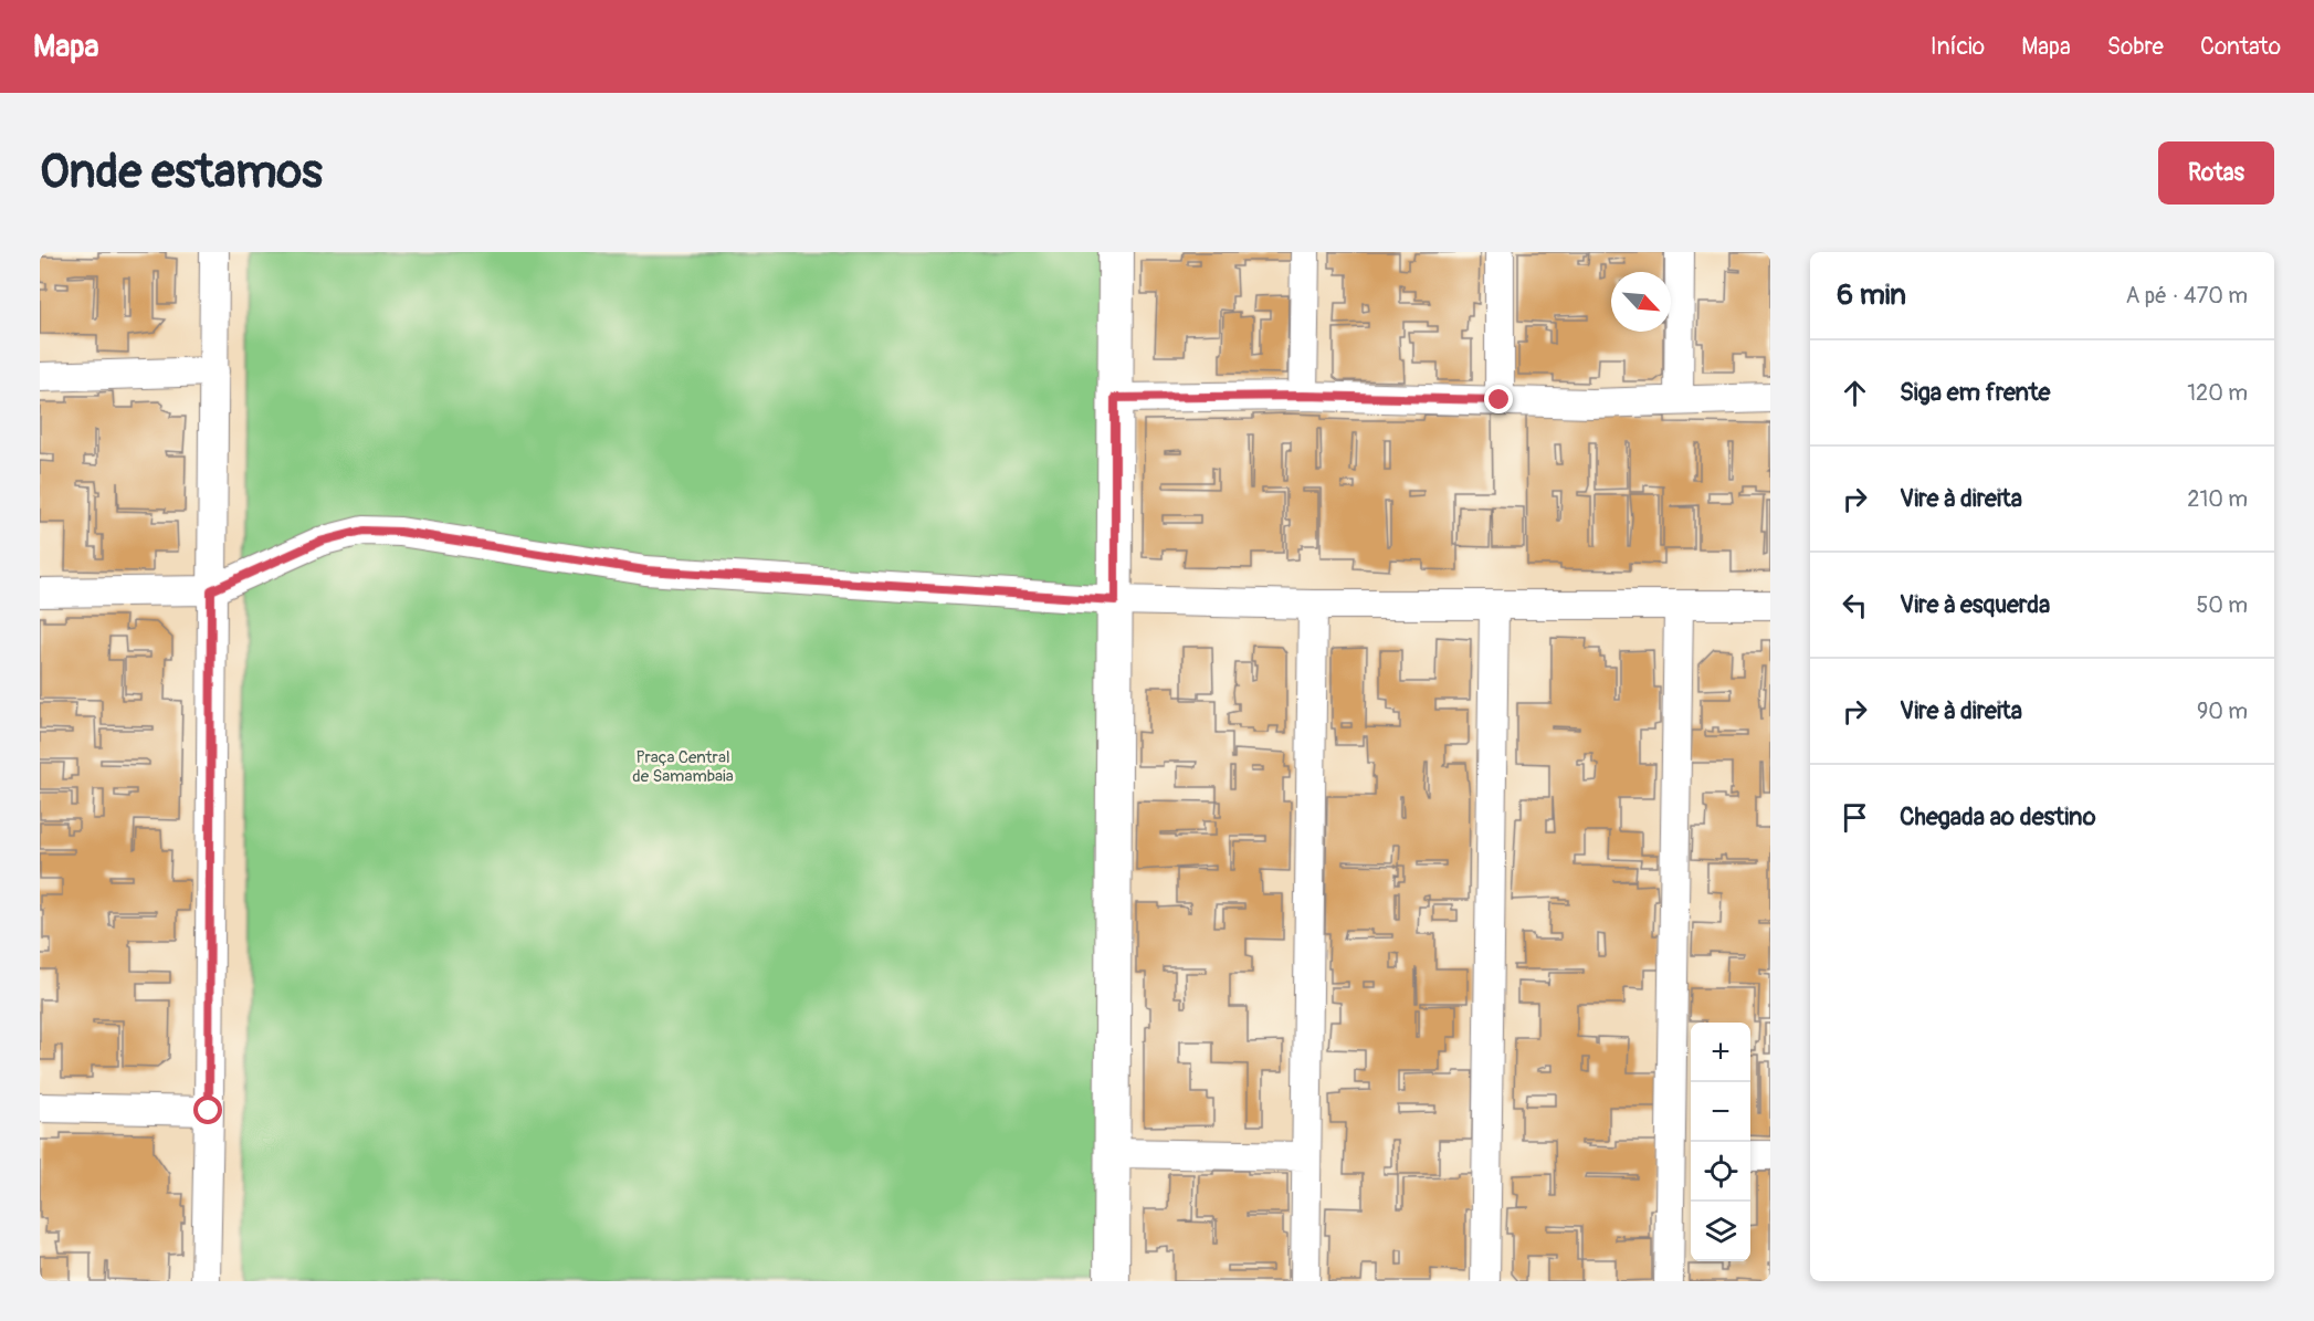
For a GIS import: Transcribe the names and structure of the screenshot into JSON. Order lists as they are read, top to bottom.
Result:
{
  "parks": ["Praça Central de Samambaia"],
  "north": "bottom right",
  "page": {
    "header": "Mapa",
    "nav": [
      "Início",
      "Mapa",
      "Sobre",
      "Contato"
    ],
    "buttons": "Rotas",
    "title": "Onde estamos",
    "heading": ["6 min", "A pé · 470 m"],
    "list": [
      ["Siga em frente", "120 m"],
      ["Vire à direita", "210 m"],
      ["Vire à esquerda", "50 m"],
      ["Vire à direita", "90 m"],
      "Chegada ao destino"
    ],
    "map_buttons": ["+", "−"]
  }
}
